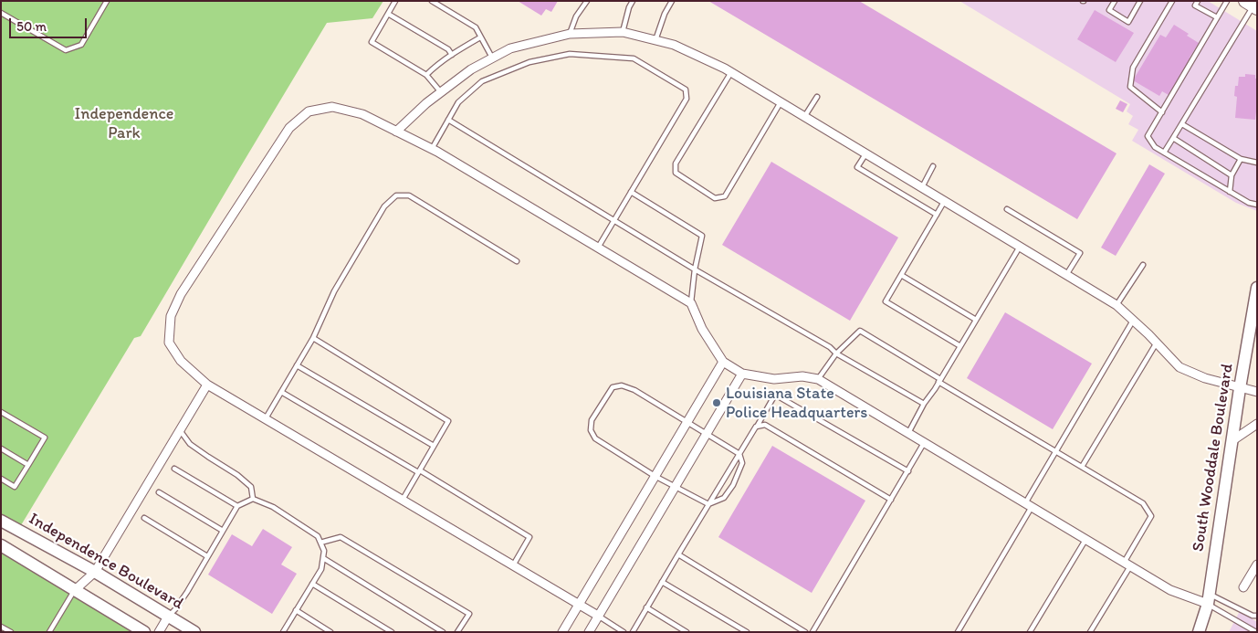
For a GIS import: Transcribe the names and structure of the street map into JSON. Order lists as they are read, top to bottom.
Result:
{
  "streets": {
    "main road": ["South Wooddale Boulevard", "Independence Boulevard"]
  },
  "parks": ["Independence Park"],
  "places": ["Louisiana State Police Headquarters"],
  "scale_bar": "50 m"
}
